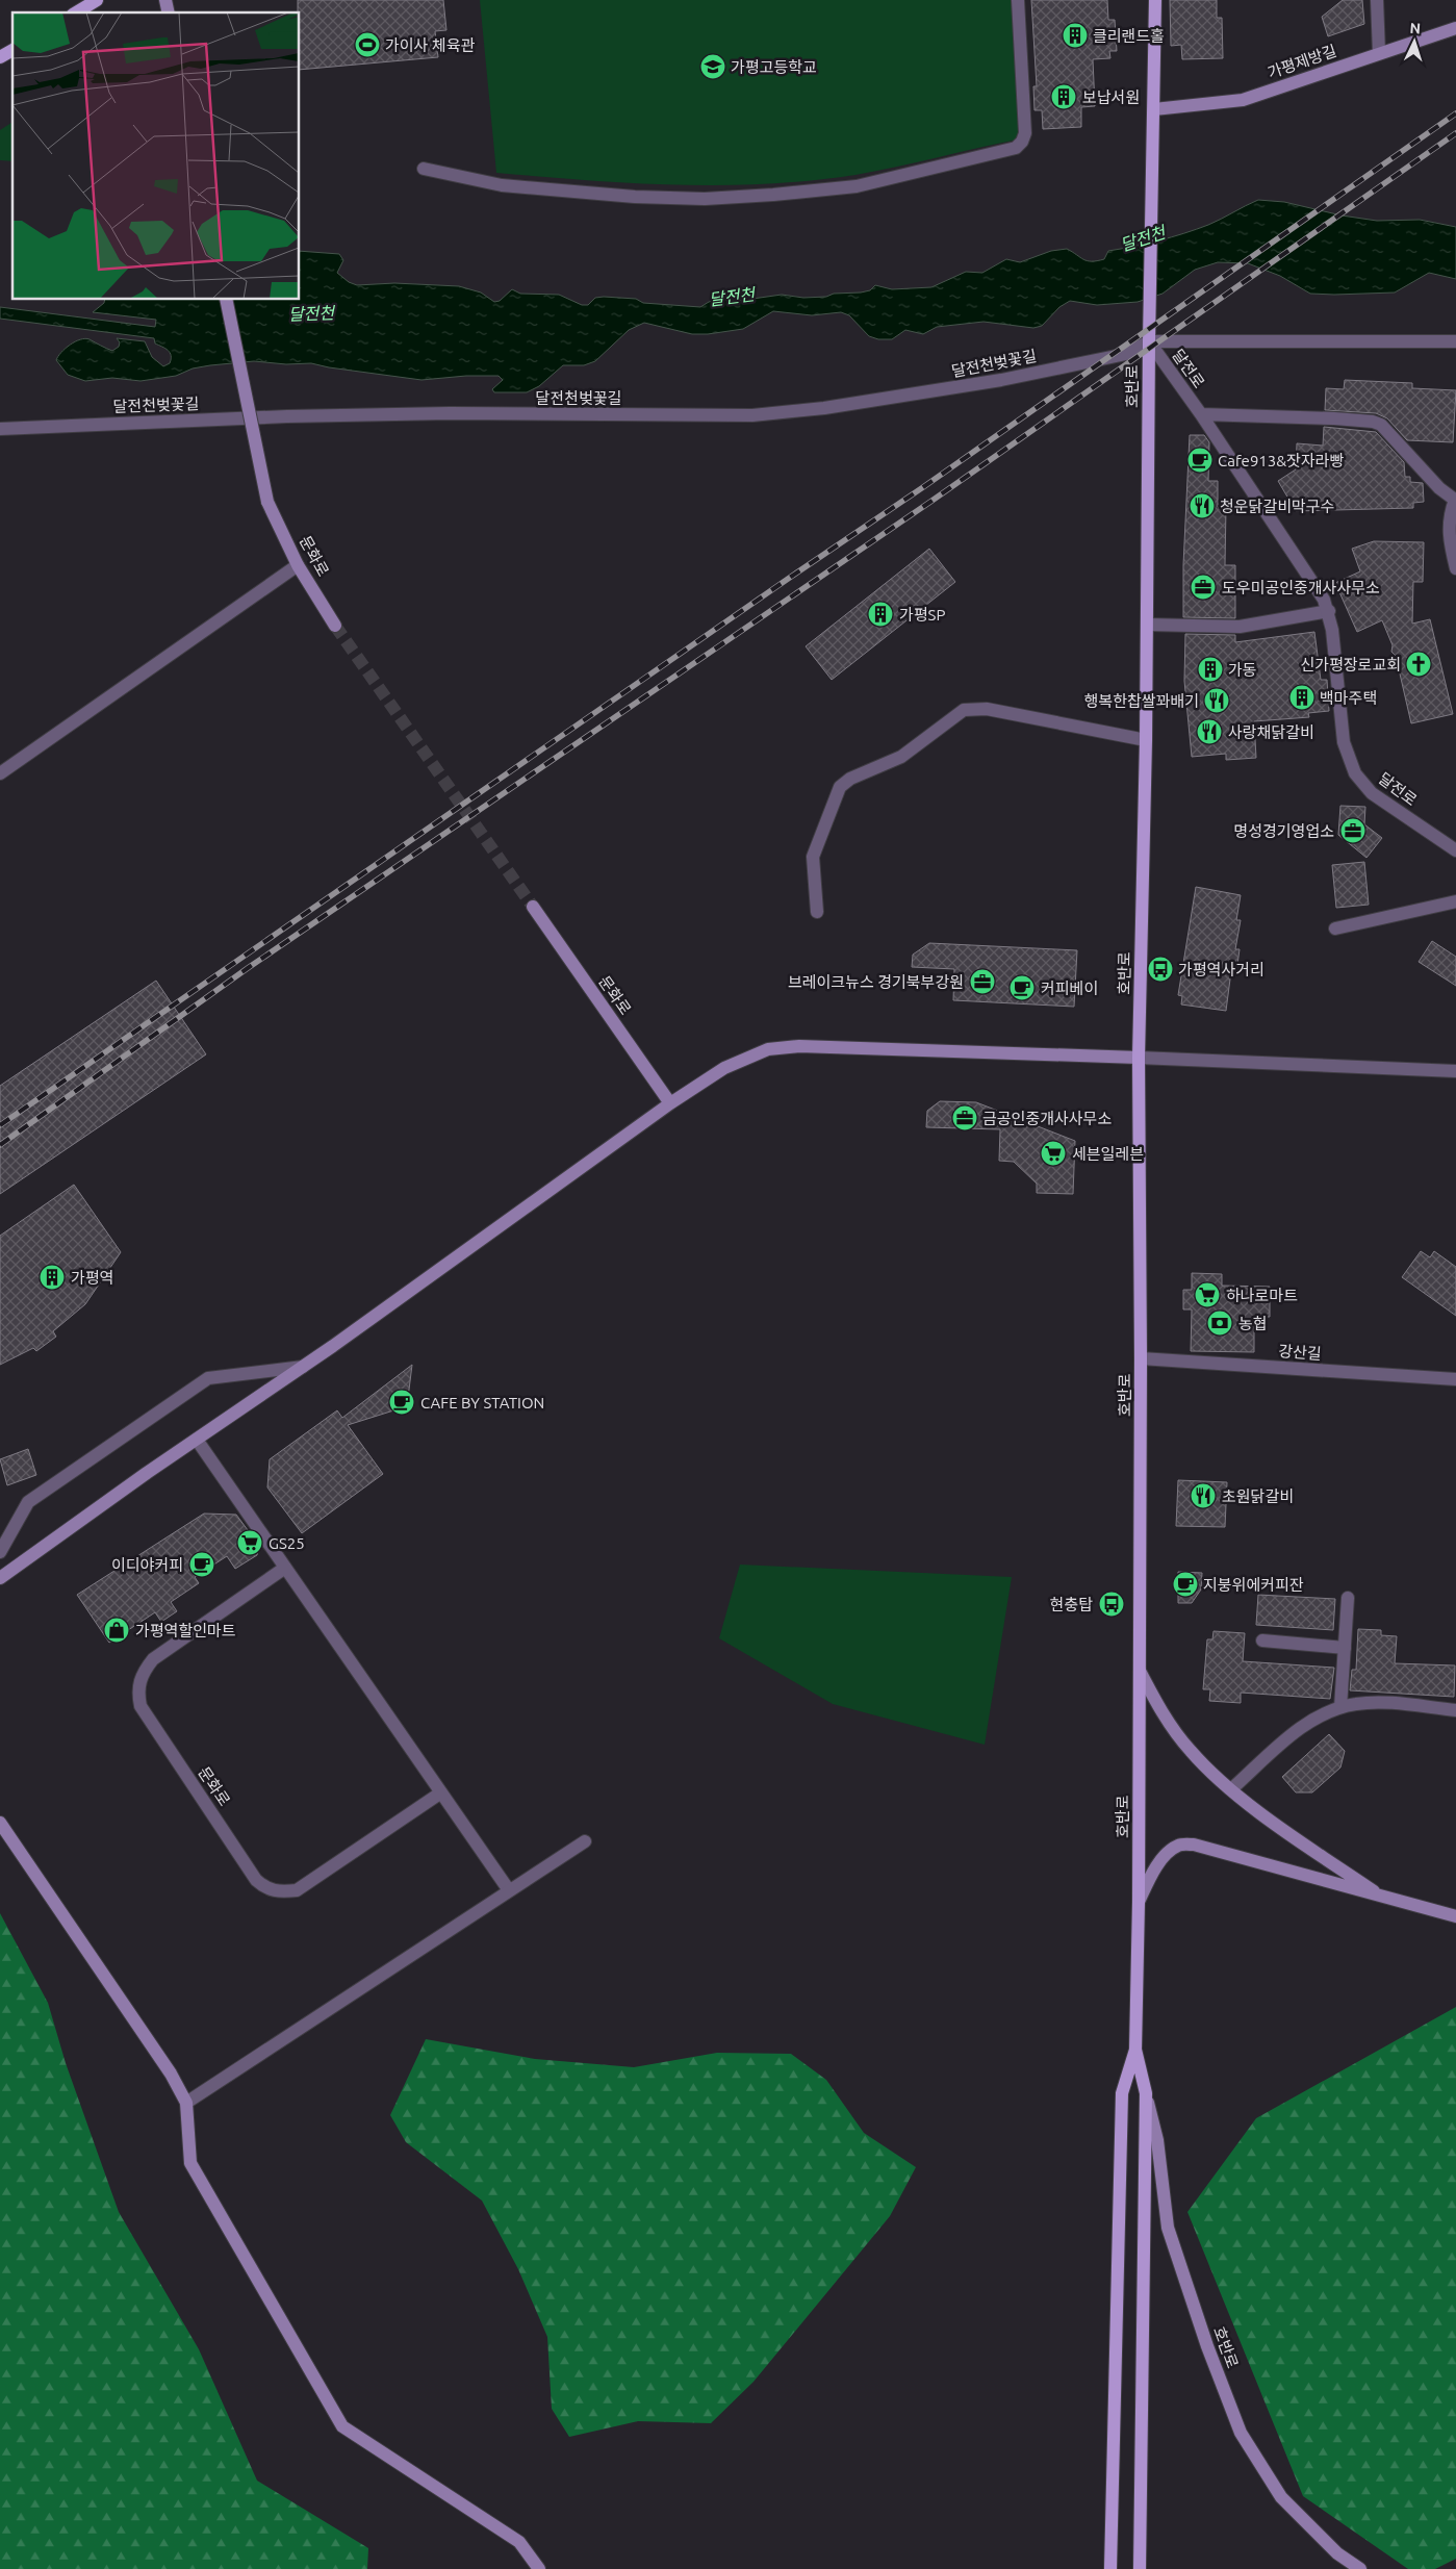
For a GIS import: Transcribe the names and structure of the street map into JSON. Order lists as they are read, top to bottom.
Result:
{
  "streets": {
    "main road": ["호반로"],
    "street": [
      "가평제방길",
      "달전천벚꽃길",
      "달전로",
      "문화로",
      "강산길"
    ]
  },
  "crossings": [
    ["가평제방길", "호반로"],
    ["달전천벚꽃길", "달전로"],
    ["달전천벚꽃길", "호반로"],
    ["달전로", "호반로"],
    ["호반로", "강산길"]
  ],
  "water": ["달전천"],
  "places": {
    "building": [
      "클리랜드홀",
      "보납서원",
      "가평SP",
      "가동",
      "백마주택",
      "가평역"
    ],
    "sports": ["가이사 체육관"],
    "school or university": ["가평고등학교"],
    "cafe": [
      "Cafe913&잣자라빵",
      "커피베이",
      "CAFE BY STATION",
      "이디야커피",
      "지붕위에커피잔"
    ],
    "restaurant": [
      "청운닭갈비막구수",
      "행복한찹쌀꽈배기",
      "사랑채닭갈비",
      "초원닭갈비"
    ],
    "office": [
      "도우미공인중개사사무소",
      "명성경기영업소",
      "브레이크뉴스 경기북부강원",
      "금공인중개사사무소"
    ],
    "church": ["신가평장로교회"],
    "bus stop": ["가평역사거리", "현충탑"],
    "supermarket": ["세븐일레븐", "하나로마트", "GS25"],
    "bank": ["농협"],
    "shop": ["가평역할인마트"]
  },
  "north": "top"
}
